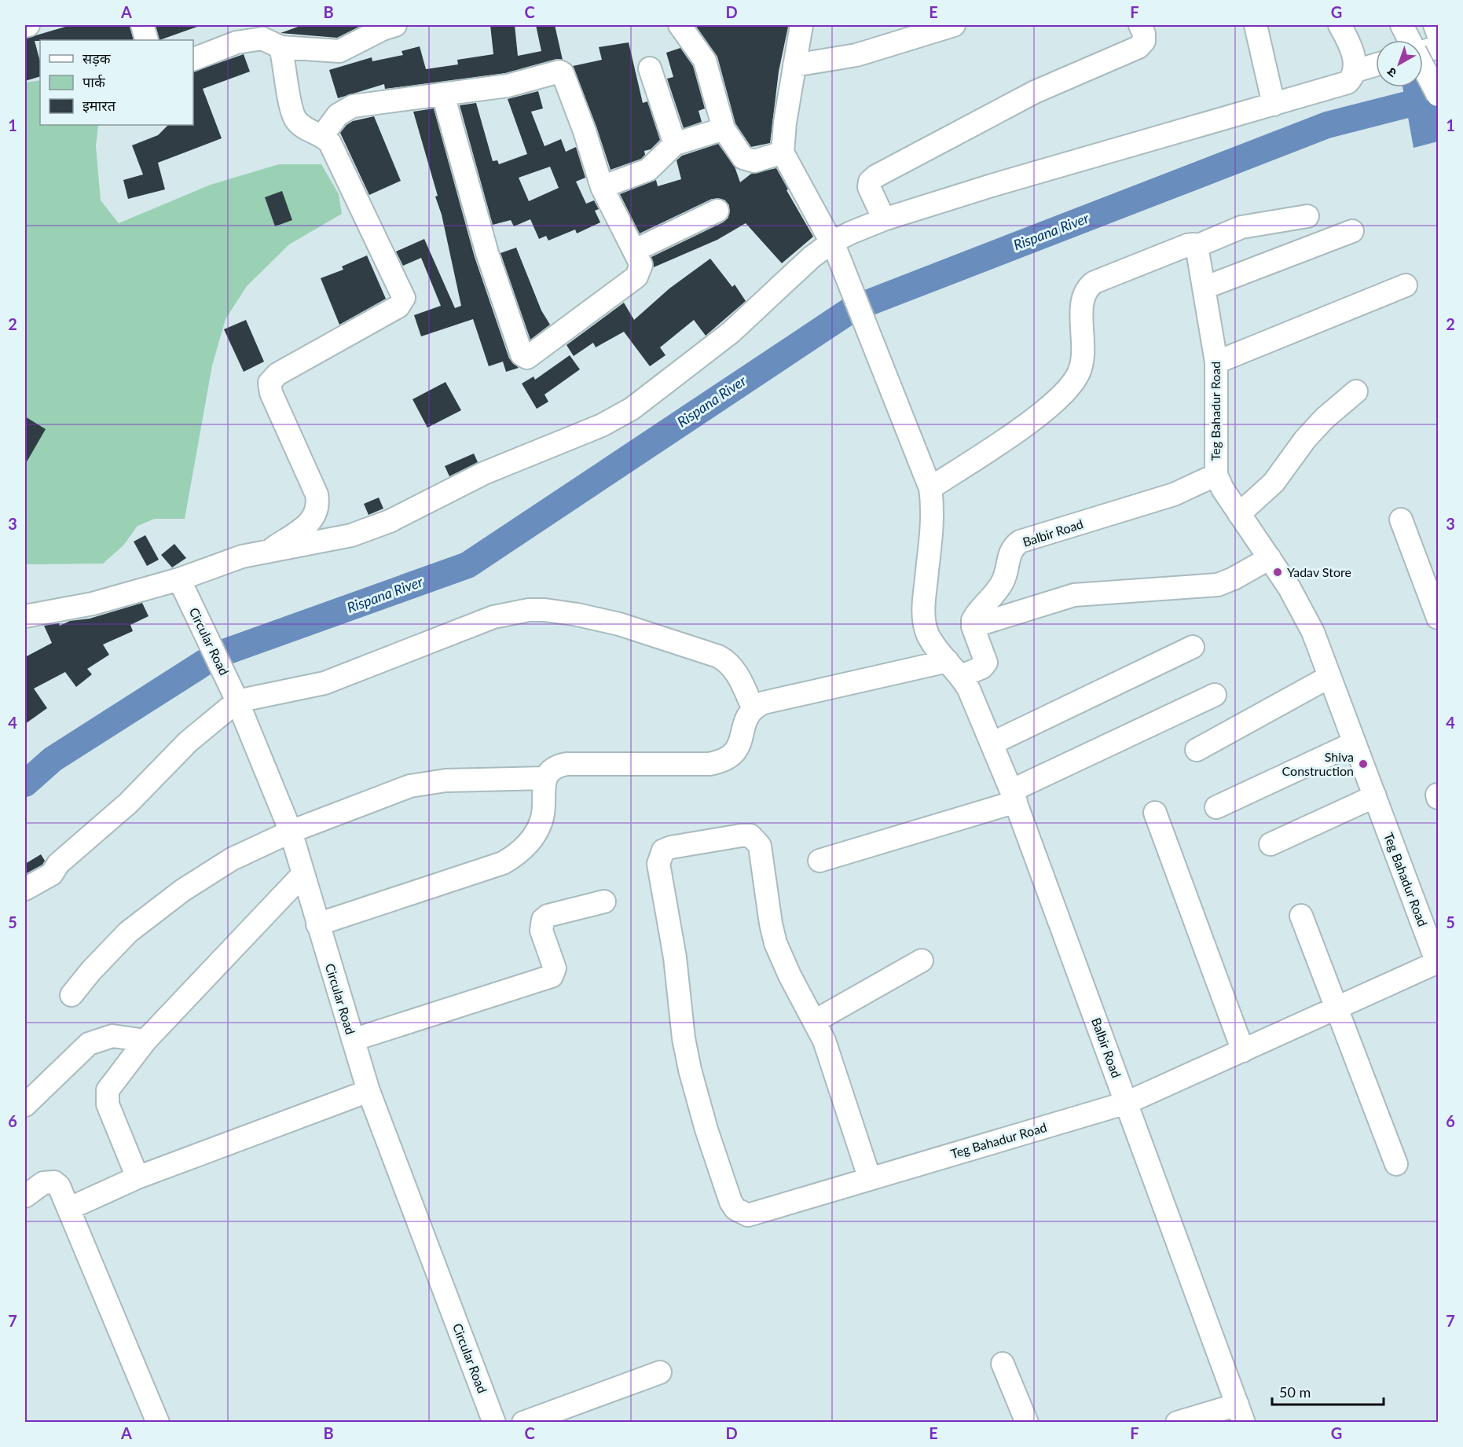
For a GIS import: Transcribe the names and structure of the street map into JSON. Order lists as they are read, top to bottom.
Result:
{
  "streets": {
    "street": ["Teg Bahadur Road", "Balbir Road", "Circular Road"]
  },
  "crossings": [
    ["Teg Bahadur Road", "Balbir Road"]
  ],
  "water": ["Rispana River"],
  "places": ["Yadav Store", "Shiva Construction"],
  "legend": ["सड़क", "पार्क", "इमारत"],
  "scale_bar": "50 m",
  "north": "bottom left",
  "grid": {
    "columns": [
      "A",
      "B",
      "C",
      "D",
      "E",
      "F",
      "G"
    ],
    "rows": [
      "1",
      "2",
      "3",
      "4",
      "5",
      "6",
      "7"
    ]
  }
}
